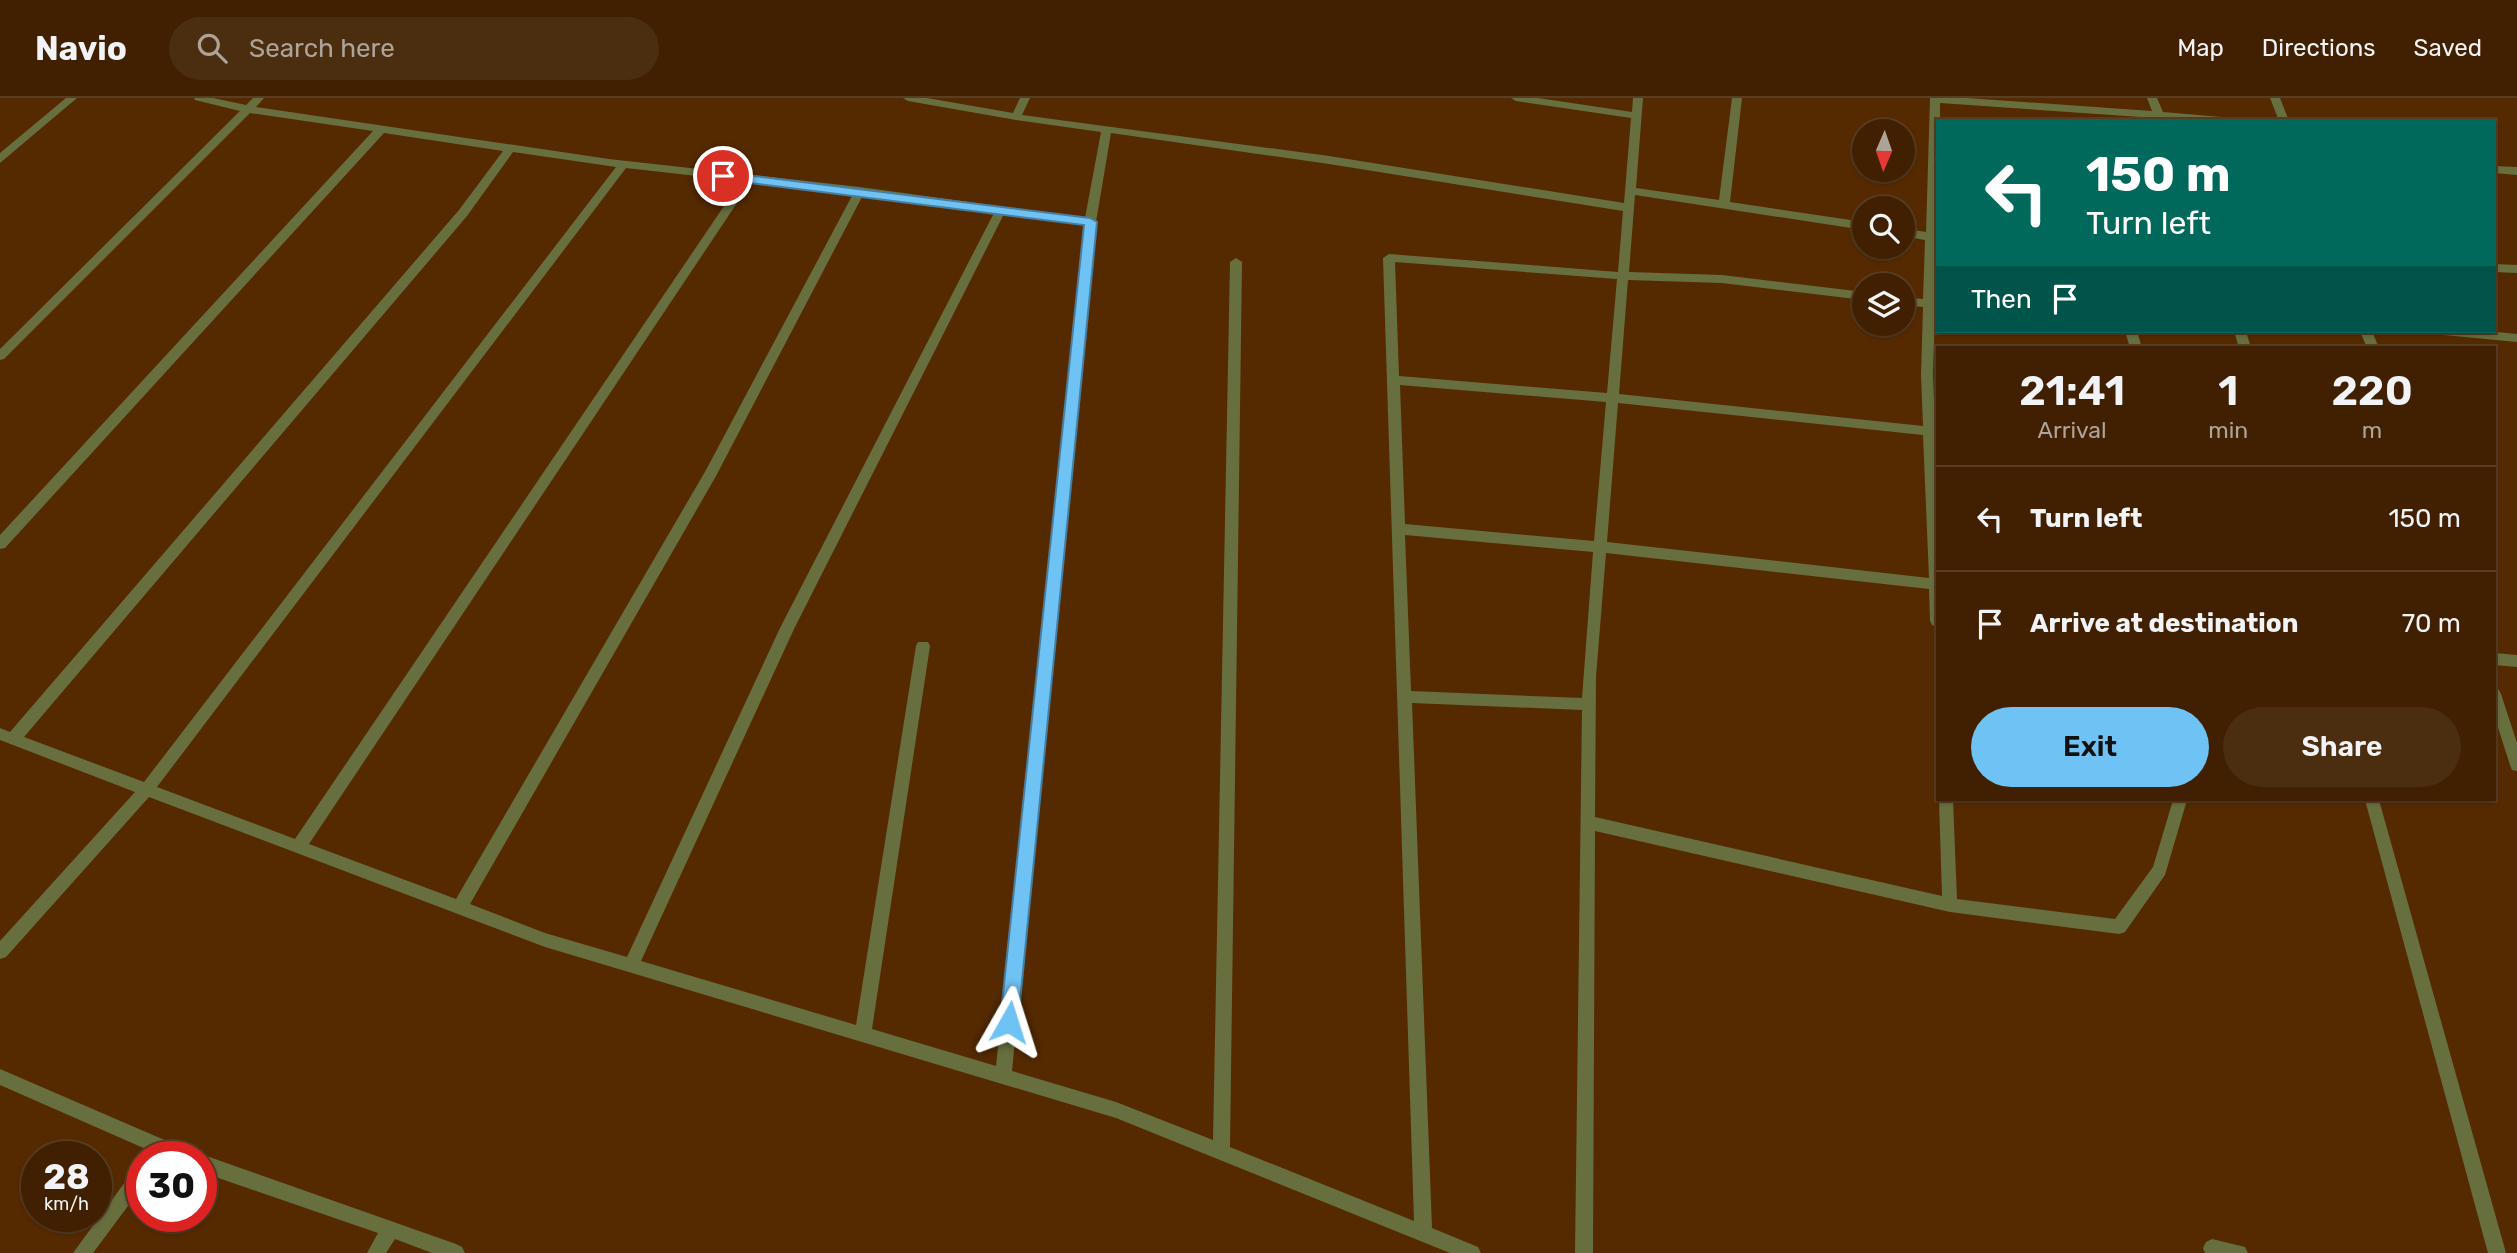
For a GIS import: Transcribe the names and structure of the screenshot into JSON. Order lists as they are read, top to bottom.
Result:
{
  "north": "bottom",
  "page": {
    "header": "Navio",
    "search": "Search here",
    "nav": ["Map", "Directions", "Saved"],
    "turn": ["150 m", "Turn left"],
    "then": "Then",
    "eta": [
      "21:41",
      "Arrival",
      "1",
      "min",
      "220",
      "m"
    ],
    "list": [
      {
        "name": "Turn left",
        "value": "150 m"
      },
      {
        "name": "Arrive at destination",
        "value": "70 m"
      }
    ],
    "buttons": ["Exit", "Share"],
    "speed": "28 km/h",
    "limit": "30"
  }
}
